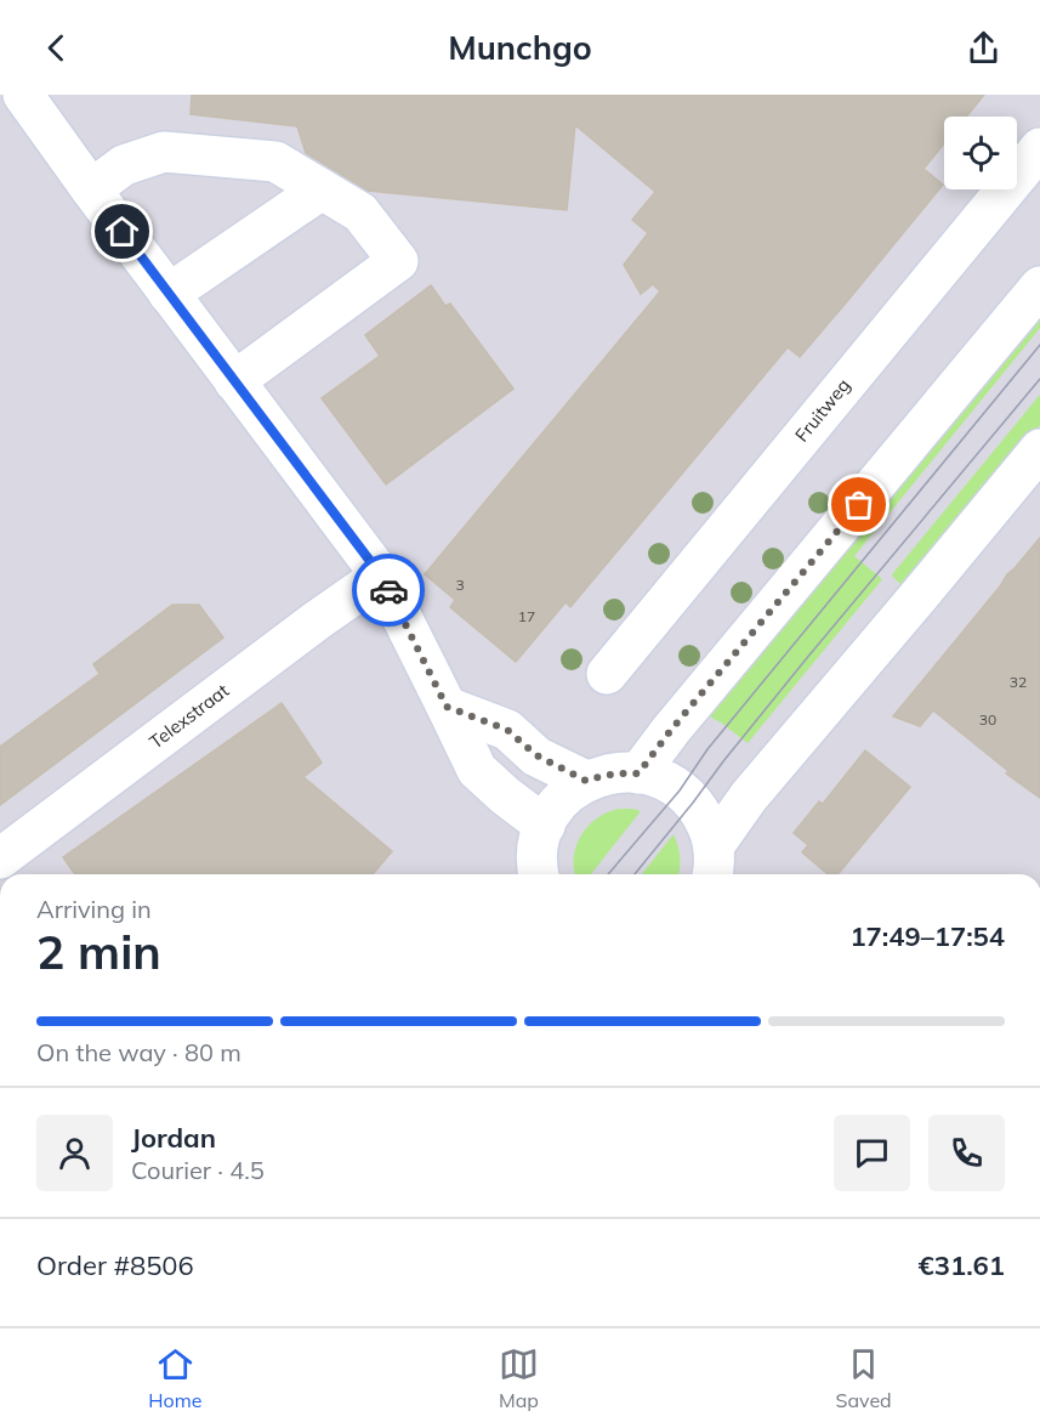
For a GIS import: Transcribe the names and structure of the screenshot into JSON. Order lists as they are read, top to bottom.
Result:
{
  "streets": {
    "street": ["Fruitweg", "Telexstraat"]
  },
  "house_numbers": [
    "3",
    "17",
    "32",
    "30"
  ],
  "page": {
    "header": "Munchgo",
    "heading": ["2 min", "Arriving in", "17:49–17:54"],
    "panel": [
      "Jordan",
      "Courier · 4.5",
      "Order #8506",
      "€31.61"
    ],
    "bar": "On the way · 80 m",
    "tabs": ["Home", "Map", "Saved"]
  }
}
